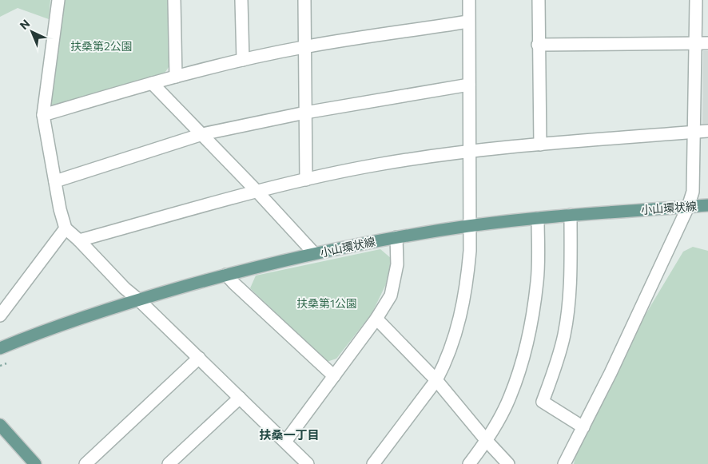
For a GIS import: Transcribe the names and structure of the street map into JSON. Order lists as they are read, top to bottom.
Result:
{
  "streets": {
    "main road": ["小山環状線"]
  },
  "districts": ["扶桑一丁目"],
  "parks": ["扶桑第2公園", "扶桑第1公園"],
  "north": "top left"
}
